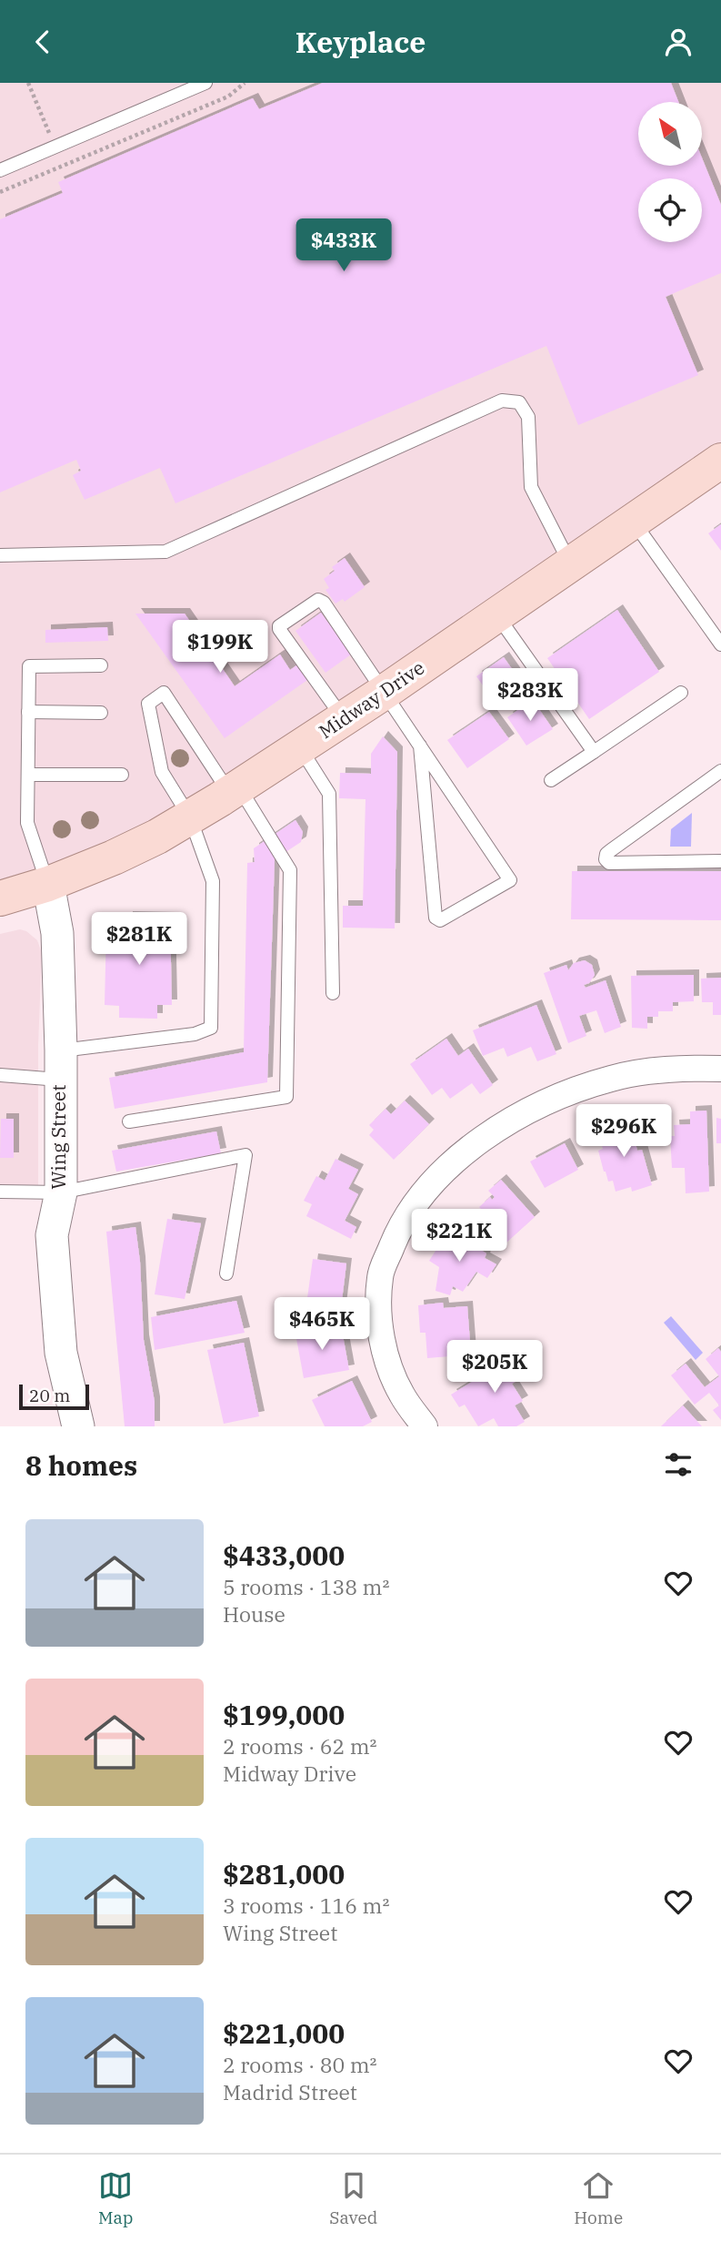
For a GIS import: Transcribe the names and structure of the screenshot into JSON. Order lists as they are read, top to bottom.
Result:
{
  "streets": {
    "main road": ["Midway Drive"],
    "street": ["Wing Street"]
  },
  "crossings": [
    ["Midway Drive", "Wing Street"]
  ],
  "scale_bar": "20 m",
  "north": "top left",
  "page": {
    "header": "Keyplace",
    "price": [
      "$433K",
      "$199K",
      "$283K",
      "$281K",
      "$296K",
      "$221K",
      "$465K",
      "$205K"
    ],
    "scale": "20 m",
    "heading": "8 homes",
    "list": [
      {
        "name": "$433,000",
        "note": "5 rooms · 138 m² · House"
      },
      {
        "name": "$199,000",
        "note": "2 rooms · 62 m² · Midway Drive"
      },
      {
        "name": "$281,000",
        "note": "3 rooms · 116 m² · Wing Street"
      },
      {
        "name": "$221,000",
        "note": "2 rooms · 80 m² · Madrid Street"
      }
    ],
    "tabs": ["Map", "Saved", "Home"]
  }
}
